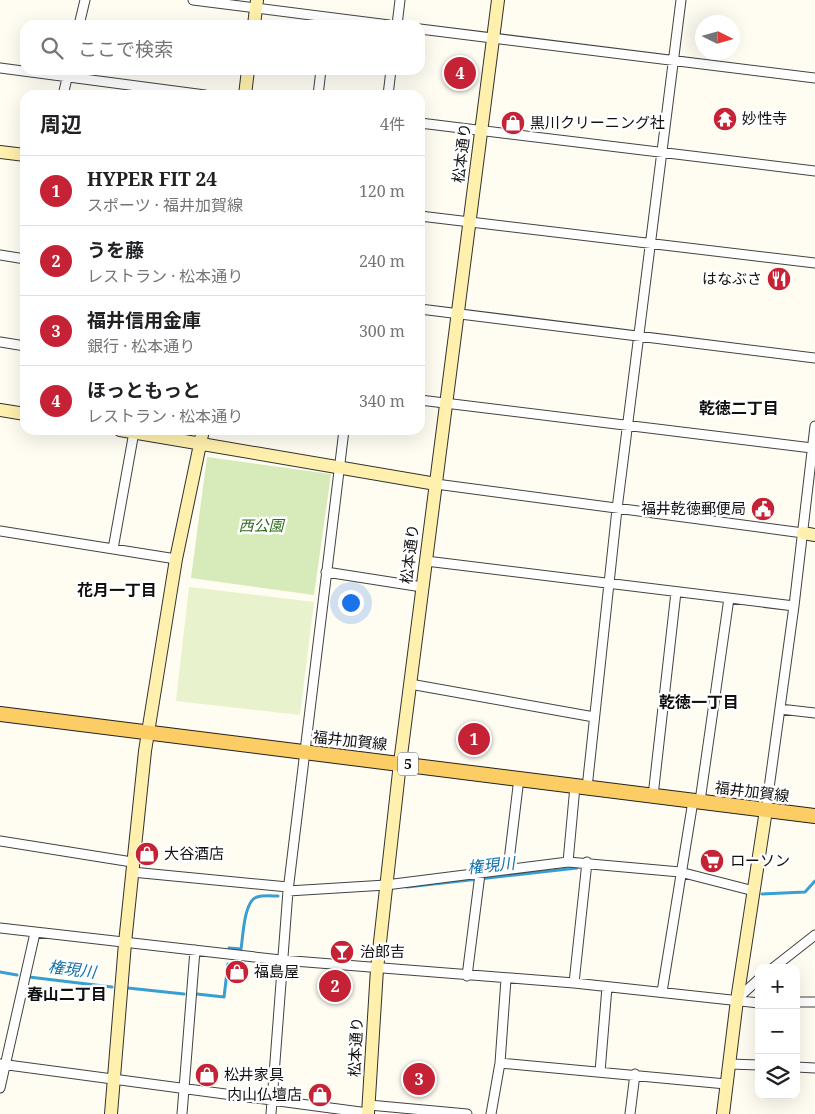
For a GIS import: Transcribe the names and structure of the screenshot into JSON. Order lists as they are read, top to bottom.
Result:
{
  "streets": {
    "main road": ["福井加賀線", "5"],
    "street": ["松本通り"]
  },
  "crossings": [
    ["松本通り", "福井加賀線"]
  ],
  "districts": [
    "乾徳二丁目",
    "花月一丁目",
    "乾徳一丁目",
    "春山二丁目"
  ],
  "water": ["権現川"],
  "parks": ["西公園"],
  "places": {
    "temple": ["妙性寺"],
    "shop": [
      "黒川クリーニング社",
      "大谷酒店",
      "福島屋",
      "松井家具",
      "内山仏壇店"
    ],
    "restaurant": ["はなぶさ"],
    "public building": ["福井乾徳郵便局"],
    "supermarket": ["ローソン"],
    "bar": ["治郎吉"]
  },
  "north": "right",
  "page": {
    "search": "ここで検索",
    "pins": [
      "4",
      "1",
      "2",
      "3"
    ],
    "heading": ["周辺", "4件"],
    "list": [
      {
        "mark": "1",
        "name": "HYPER FIT 24",
        "note": "スポーツ · 福井加賀線",
        "value": "120 m"
      },
      {
        "mark": "2",
        "name": "うを藤",
        "note": "レストラン · 松本通り",
        "value": "240 m"
      },
      {
        "mark": "3",
        "name": "福井信用金庫",
        "note": "銀行 · 松本通り",
        "value": "300 m"
      },
      {
        "mark": "4",
        "name": "ほっともっと",
        "note": "レストラン · 松本通り",
        "value": "340 m"
      }
    ],
    "map_buttons": ["+", "−"]
  }
}
